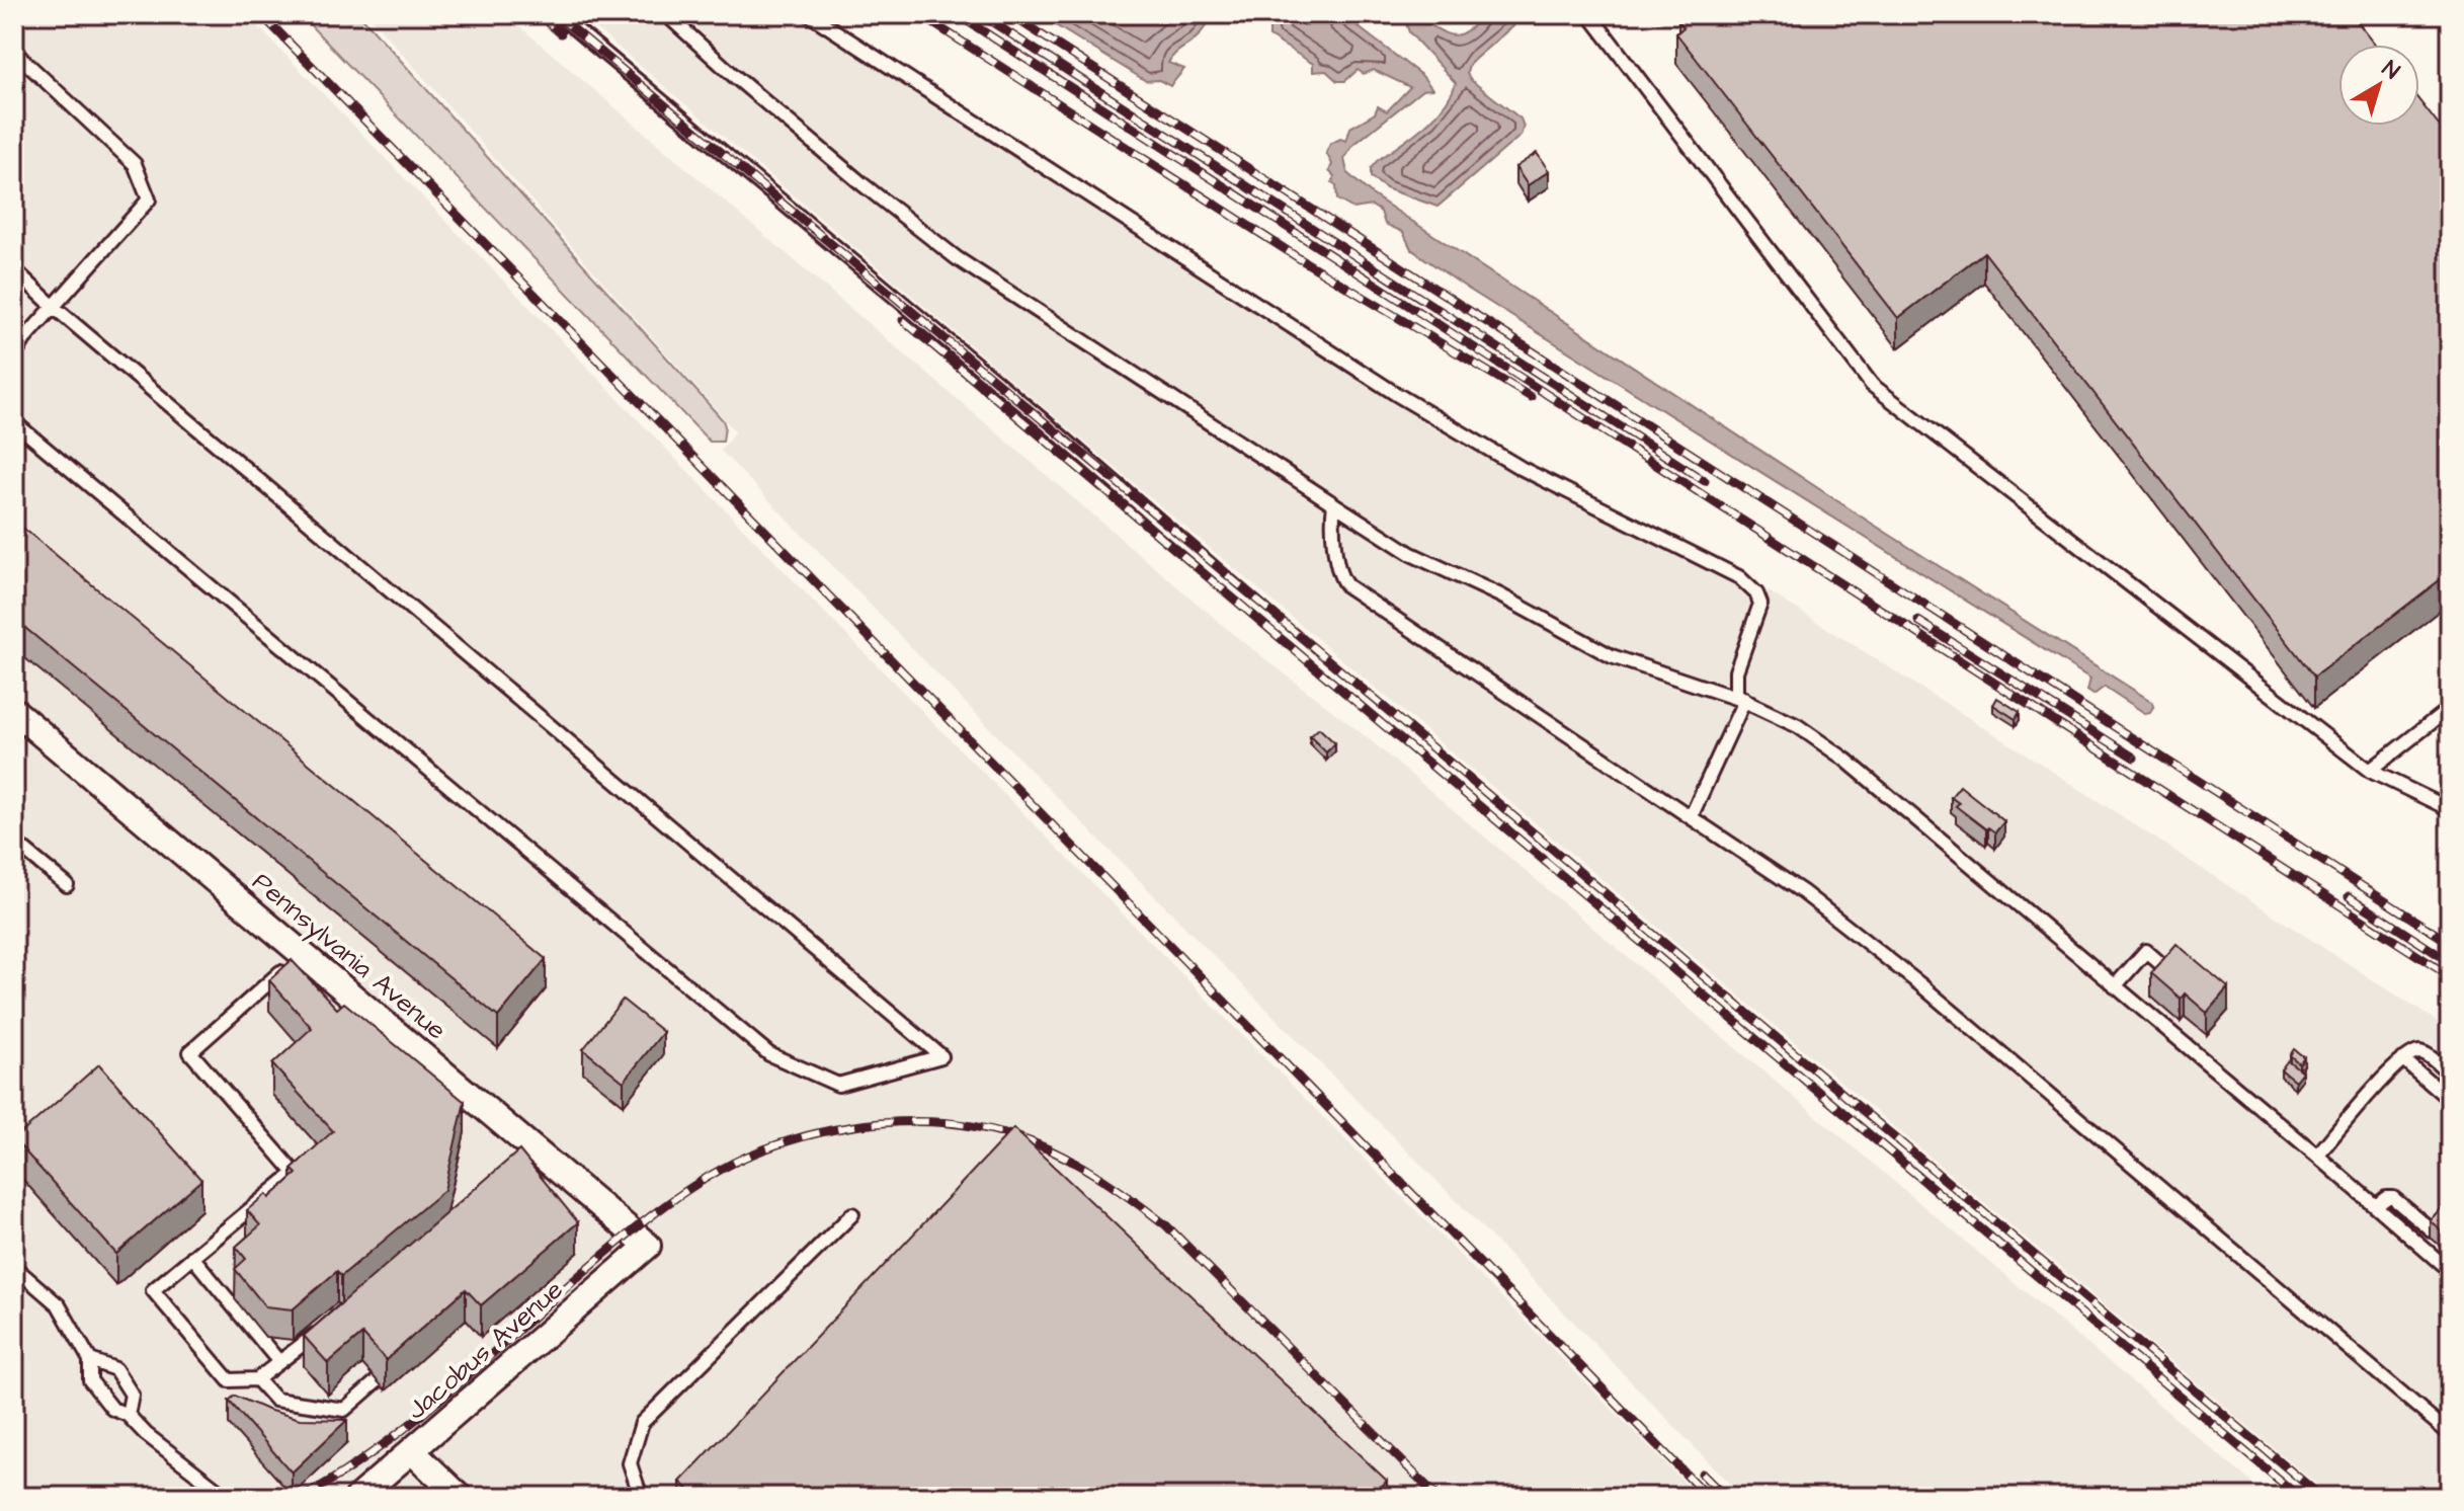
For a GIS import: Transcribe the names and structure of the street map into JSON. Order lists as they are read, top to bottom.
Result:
{
  "streets": {
    "street": ["Pennsylvania Avenue", "Jacobus Avenue"]
  },
  "crossings": [
    ["Pennsylvania Avenue", "Jacobus Avenue"]
  ],
  "north": "top right"
}
